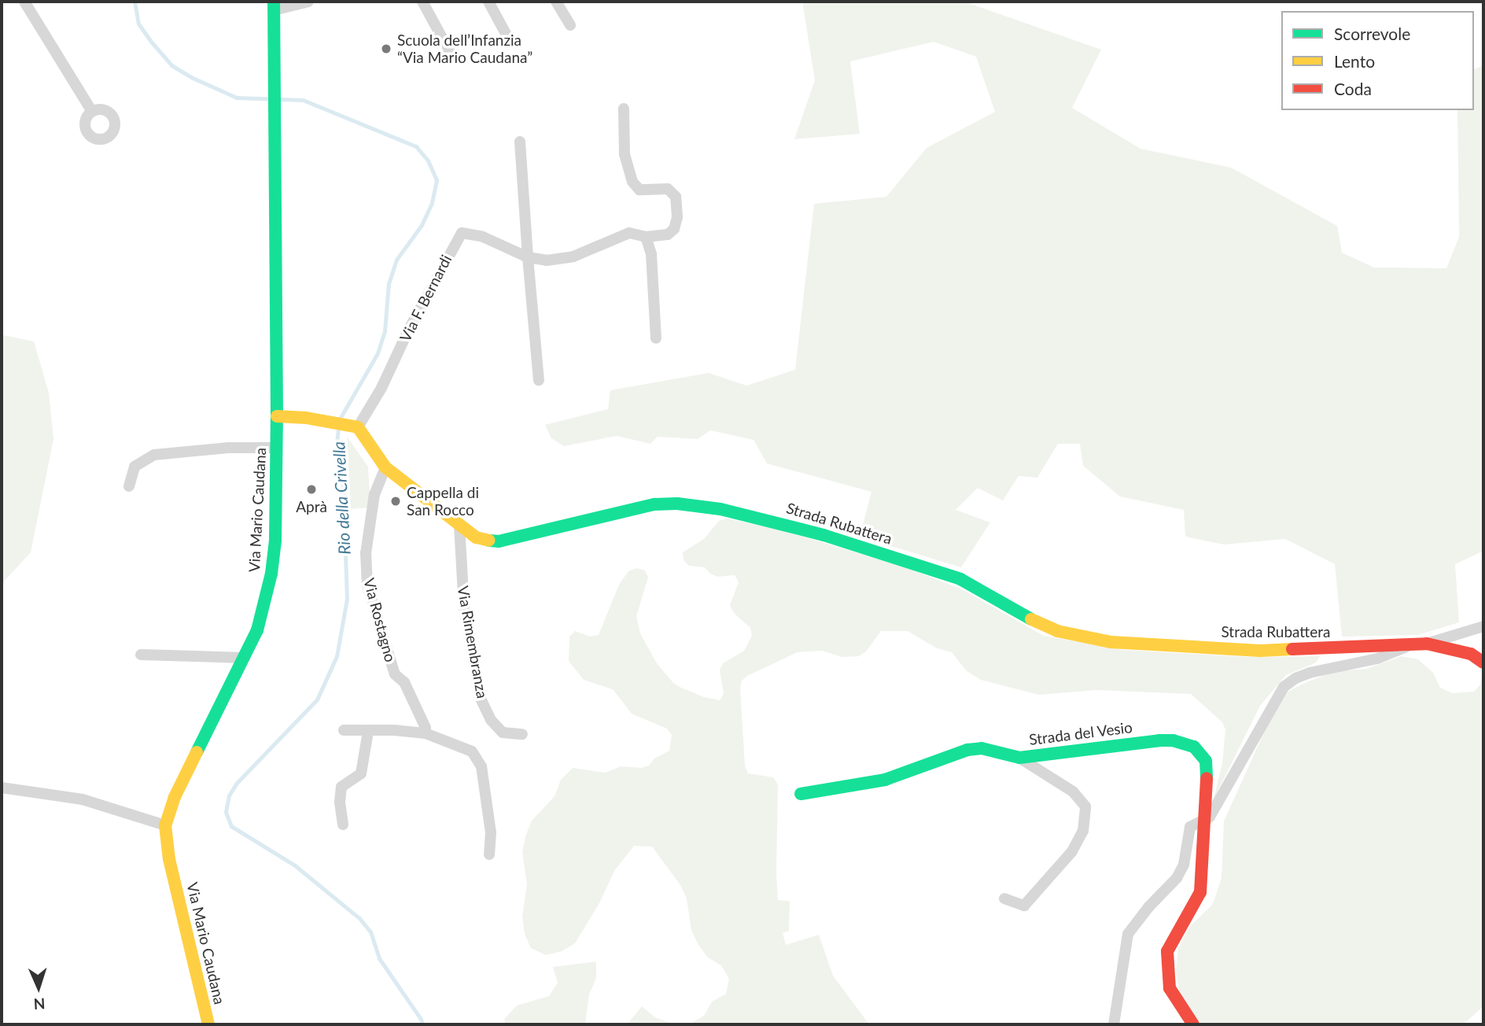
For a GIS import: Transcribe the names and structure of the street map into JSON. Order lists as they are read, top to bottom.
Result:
{
  "streets": {
    "street": [
      "Via F. Bernardi",
      "Via Mario Caudana",
      "Strada Rubattera",
      "Via Rostagno",
      "Via Rimembranza",
      "Strada del Vesio"
    ]
  },
  "crossings": [
    ["Via F. Bernardi", "Strada Rubattera"],
    ["Strada Rubattera", "Via Rostagno"],
    ["Strada Rubattera", "Via Rimembranza"]
  ],
  "water": ["Rio della Crivella"],
  "places": ["Scuola dell’Infanzia “Via Mario Caudana”", "Aprà", "Cappella di San Rocco"],
  "legend": ["Scorrevole", "Lento", "Coda"],
  "north": "bottom"
}
